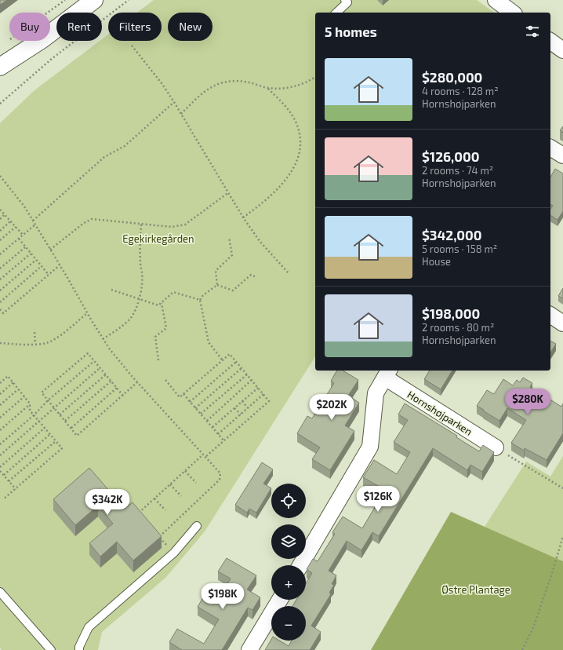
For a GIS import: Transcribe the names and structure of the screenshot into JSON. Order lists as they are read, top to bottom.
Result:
{
  "streets": {
    "street": ["Hornshøjparken"]
  },
  "parks": ["Egekirkegården", "Østre Plantage"],
  "page": {
    "chip": [
      "Buy",
      "Rent",
      "Filters",
      "New"
    ],
    "heading": "5 homes",
    "list": [
      {
        "name": "$280,000",
        "note": "4 rooms · 128 m² · Hornshøjparken"
      },
      {
        "name": "$126,000",
        "note": "2 rooms · 74 m² · Hornshøjparken"
      },
      {
        "name": "$342,000",
        "note": "5 rooms · 158 m² · House"
      },
      {
        "name": "$198,000",
        "note": "2 rooms · 80 m² · Hornshøjparken"
      }
    ],
    "price": [
      "$280K",
      "$202K",
      "$126K",
      "$342K",
      "$198K"
    ],
    "map_buttons": ["+", "−"]
  }
}
